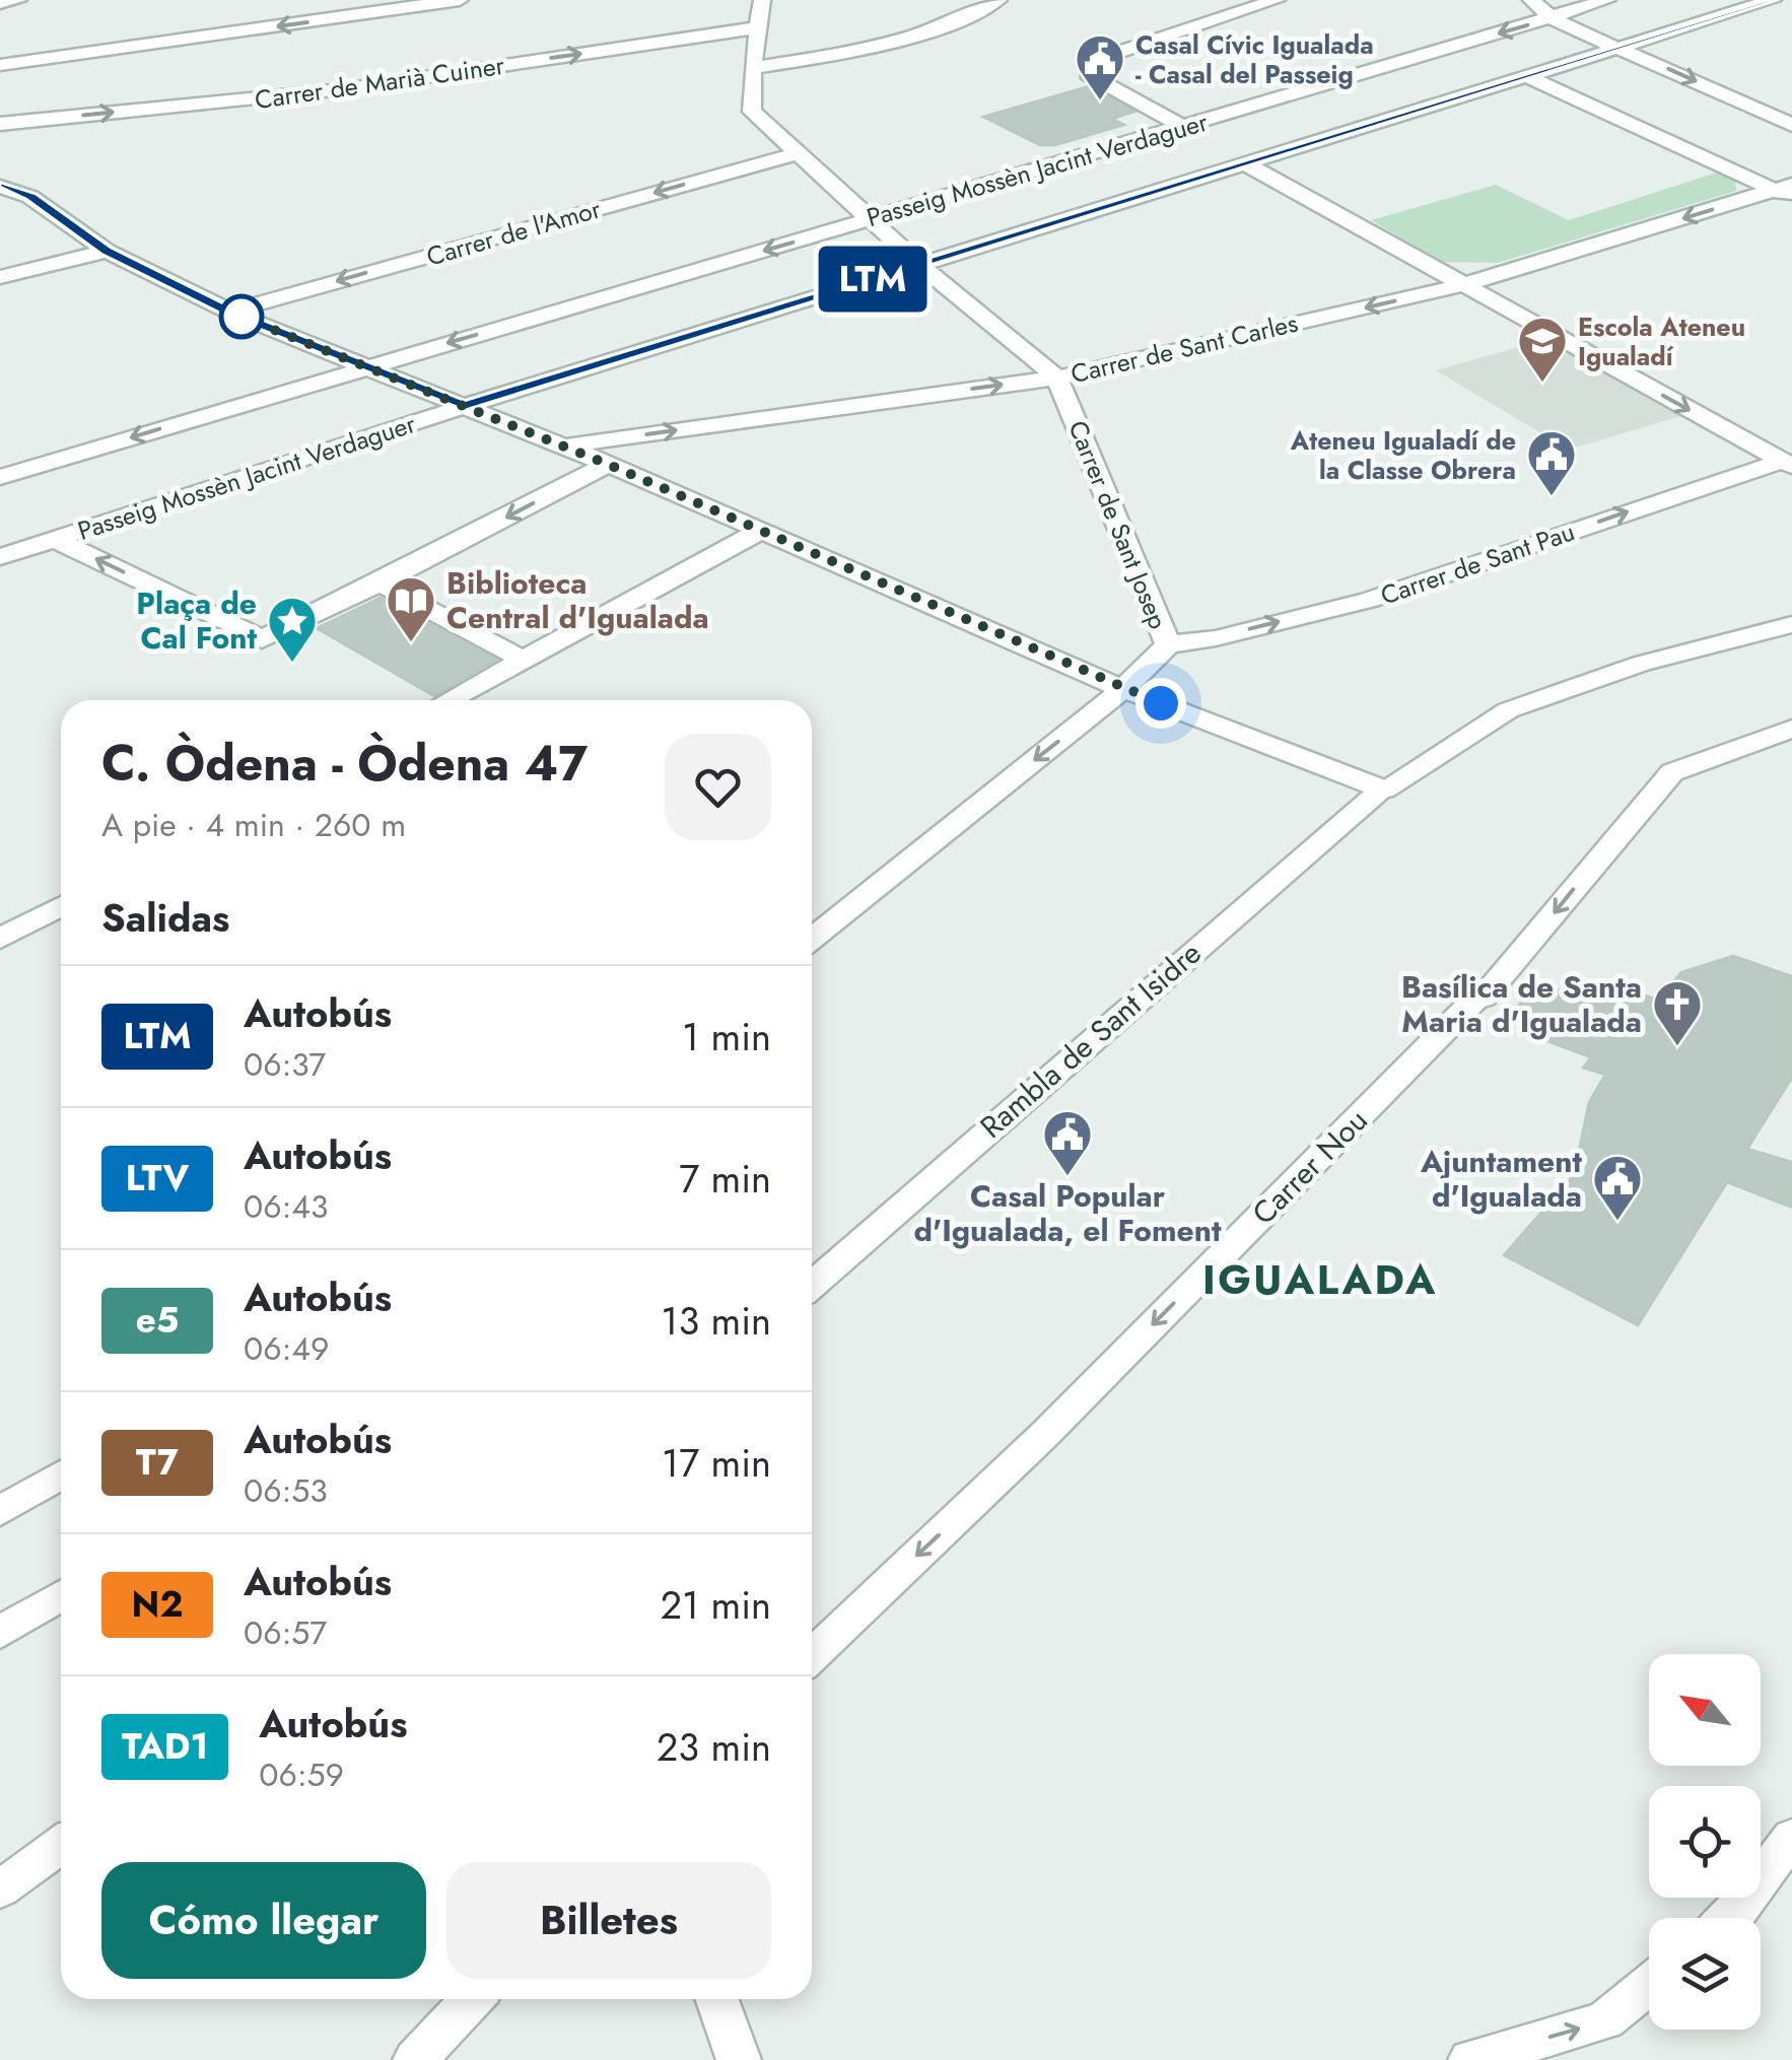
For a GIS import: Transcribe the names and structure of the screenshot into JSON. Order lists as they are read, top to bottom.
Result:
{
  "streets": {
    "street": [
      "Carrer de Marià Cuiner",
      "Passeig Mossèn Jacint Verdaguer",
      "Carrer de l'Amor",
      "Carrer de Sant Carles",
      "Carrer de Sant Josep",
      "Carrer de Sant Pau",
      "Rambla de Sant Isidre",
      "Carrer Nou"
    ]
  },
  "crossings": [
    ["Carrer de Marià Cuiner", "Carrer de Sant Josep"],
    ["Passeig Mossèn Jacint Verdaguer", "Carrer de Sant Josep"],
    ["Carrer de l'Amor", "Carrer de Sant Josep"],
    ["Carrer de Sant Carles", "Carrer de Sant Josep"],
    ["Carrer de Sant Josep", "Carrer de Sant Pau"]
  ],
  "one_way": ["Carrer de Sant Pau", "Carrer Nou"],
  "districts": ["IGUALADA"],
  "places": {
    "public building": [
      "Casal Cívic Igualada - Casal del Passeig",
      "Ateneu Igualadí de la Classe Obrera",
      "Casal Popular d'Igualada, el Foment",
      "Ajuntament d'Igualada"
    ],
    "school or university": ["Escola Ateneu Igualadí"],
    "library": ["Biblioteca Central d'Igualada"],
    "place": ["Plaça de Cal Font"],
    "church": ["Basílica de Santa Maria d'Igualada"]
  },
  "lines": ["bus line LTM"],
  "north": "top left",
  "page": {
    "on_map": "LTM",
    "heading": [
      ["C. Òdena - Òdena 47", "A pie · 4 min · 260 m"],
      "Salidas"
    ],
    "list": [
      {
        "mark": "LTM",
        "name": "Autobús",
        "note": "06:37",
        "value": "1 min"
      },
      {
        "mark": "LTV",
        "name": "Autobús",
        "note": "06:43",
        "value": "7 min"
      },
      {
        "mark": "e5",
        "name": "Autobús",
        "note": "06:49",
        "value": "13 min"
      },
      {
        "mark": "T7",
        "name": "Autobús",
        "note": "06:53",
        "value": "17 min"
      },
      {
        "mark": "N2",
        "name": "Autobús",
        "note": "06:57",
        "value": "21 min"
      },
      {
        "mark": "TAD1",
        "name": "Autobús",
        "note": "06:59",
        "value": "23 min"
      }
    ],
    "buttons": ["Cómo llegar", "Billetes"]
  }
}
